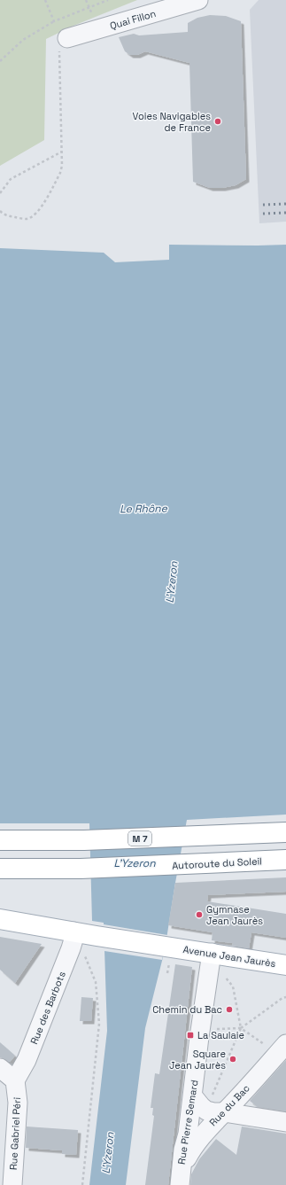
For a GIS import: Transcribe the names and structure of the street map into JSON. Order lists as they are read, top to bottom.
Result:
{
  "streets": {
    "main road": ["M 7", "Autoroute du Soleil", "Avenue Jean Jaurès"],
    "street": [
      "Quai Fillon",
      "Rue des Barbots",
      "Rue du Bac",
      "Rue Pierre Semard",
      "Rue Gabriel Péri"
    ]
  },
  "crossings": [
    ["Avenue Jean Jaurès", "Rue des Barbots"],
    ["Avenue Jean Jaurès", "Rue Pierre Semard"],
    ["Rue des Barbots", "Rue Gabriel Péri"],
    ["Rue du Bac", "Rue Pierre Semard"]
  ],
  "water": ["Le Rhône", "L'Yzeron"],
  "places": {
    "other": [
      "Voies Navigables de France",
      "Gymnase Jean Jaurès",
      "Chemin du Bac",
      "Square Jean Jaurès"
    ],
    "transit": ["La Saulaie"]
  }
}
